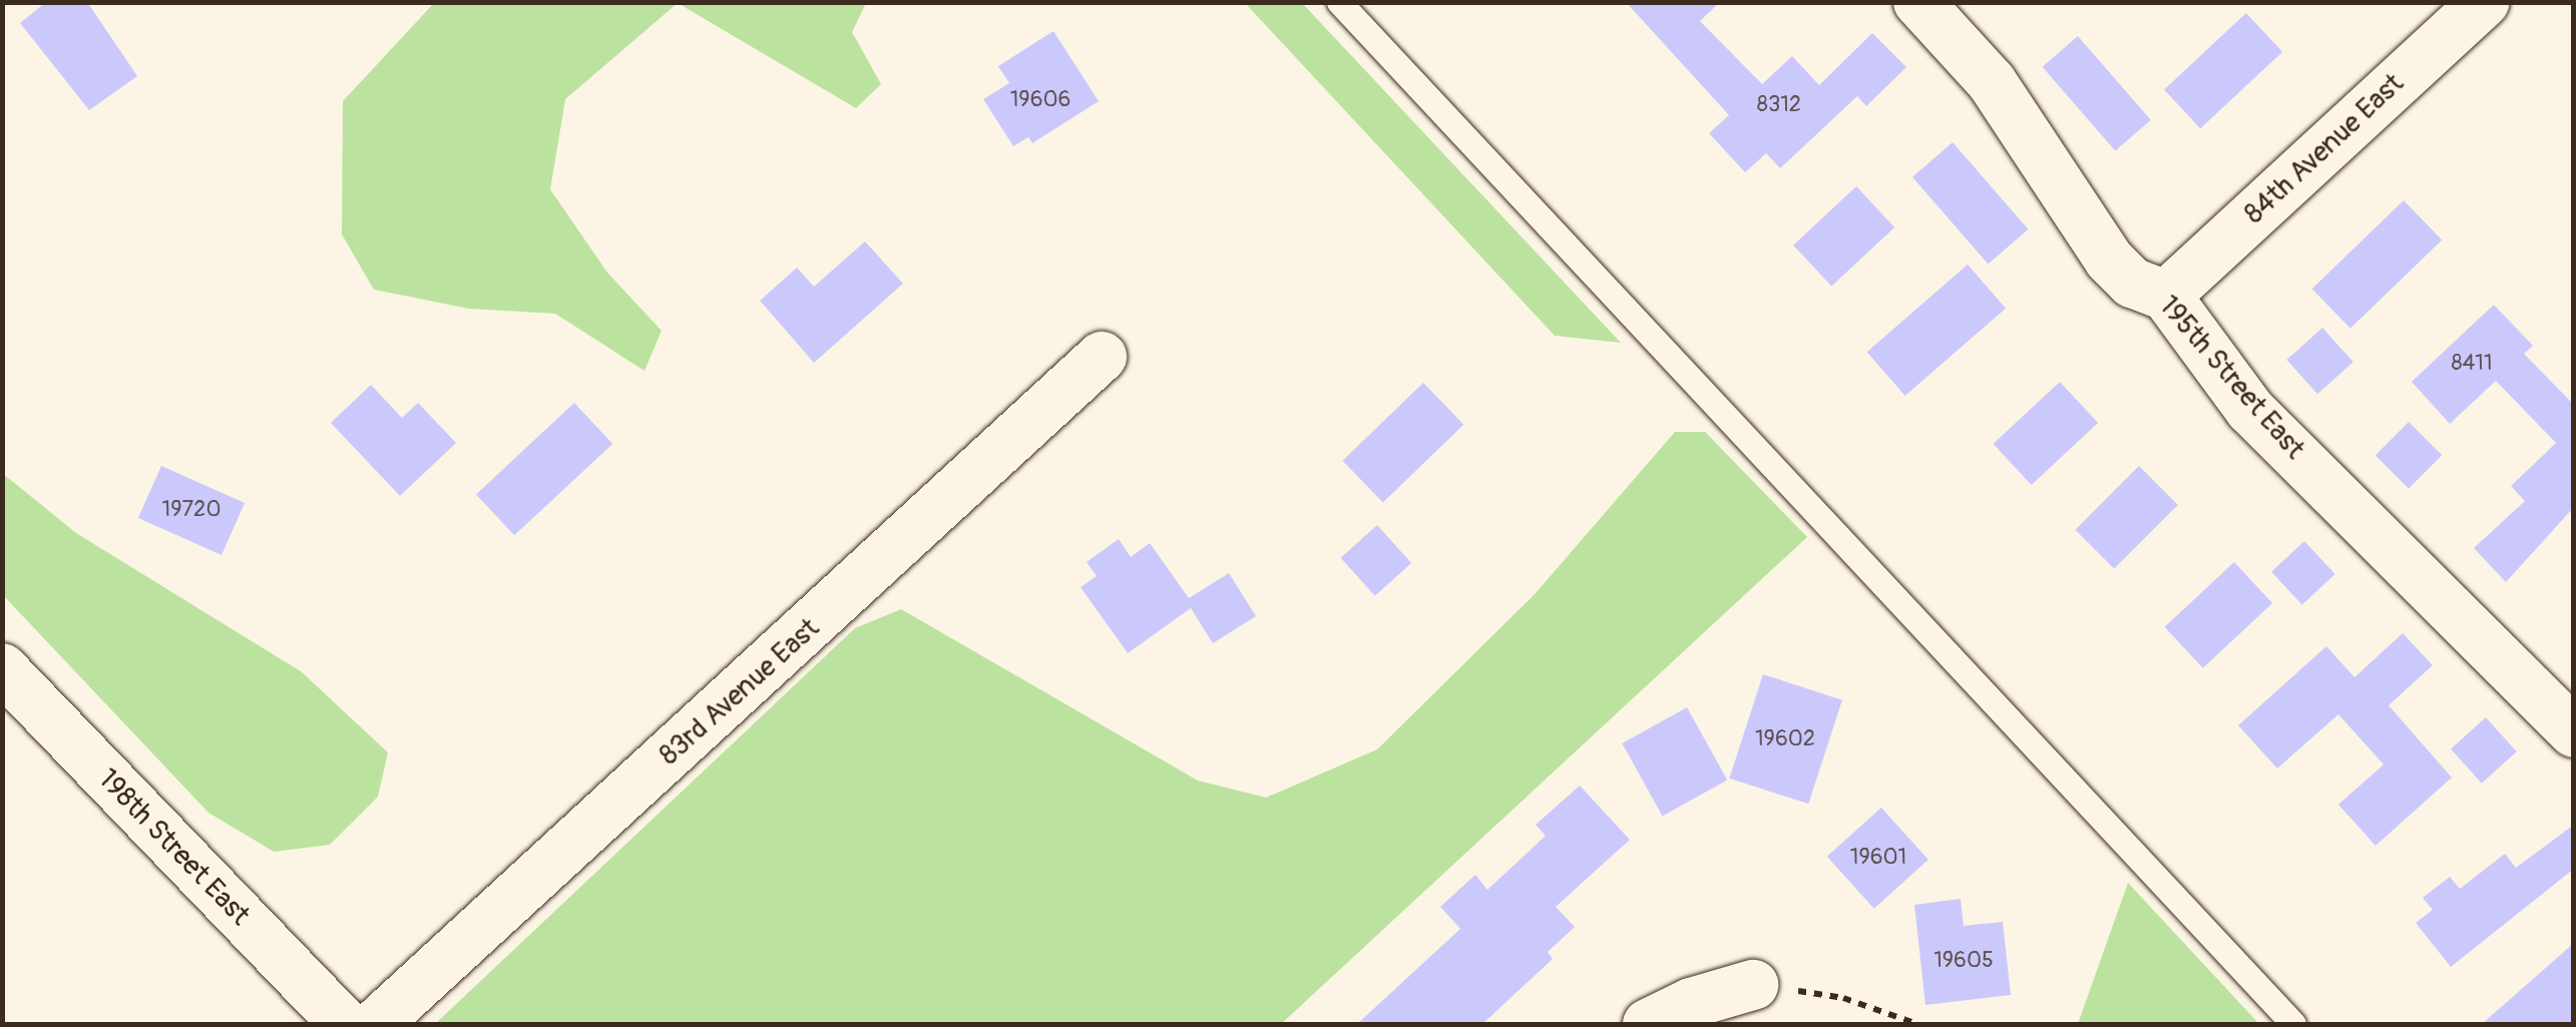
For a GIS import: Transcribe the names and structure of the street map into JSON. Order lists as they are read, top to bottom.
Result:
{
  "streets": {
    "street": [
      "84th Avenue East",
      "195th Street East",
      "83rd Avenue East",
      "198th Street East"
    ]
  },
  "crossings": [
    ["84th Avenue East", "195th Street East"]
  ],
  "house_numbers": [
    "19606",
    "8312",
    "8411",
    "19720",
    "19602",
    "19601",
    "19605"
  ]
}
